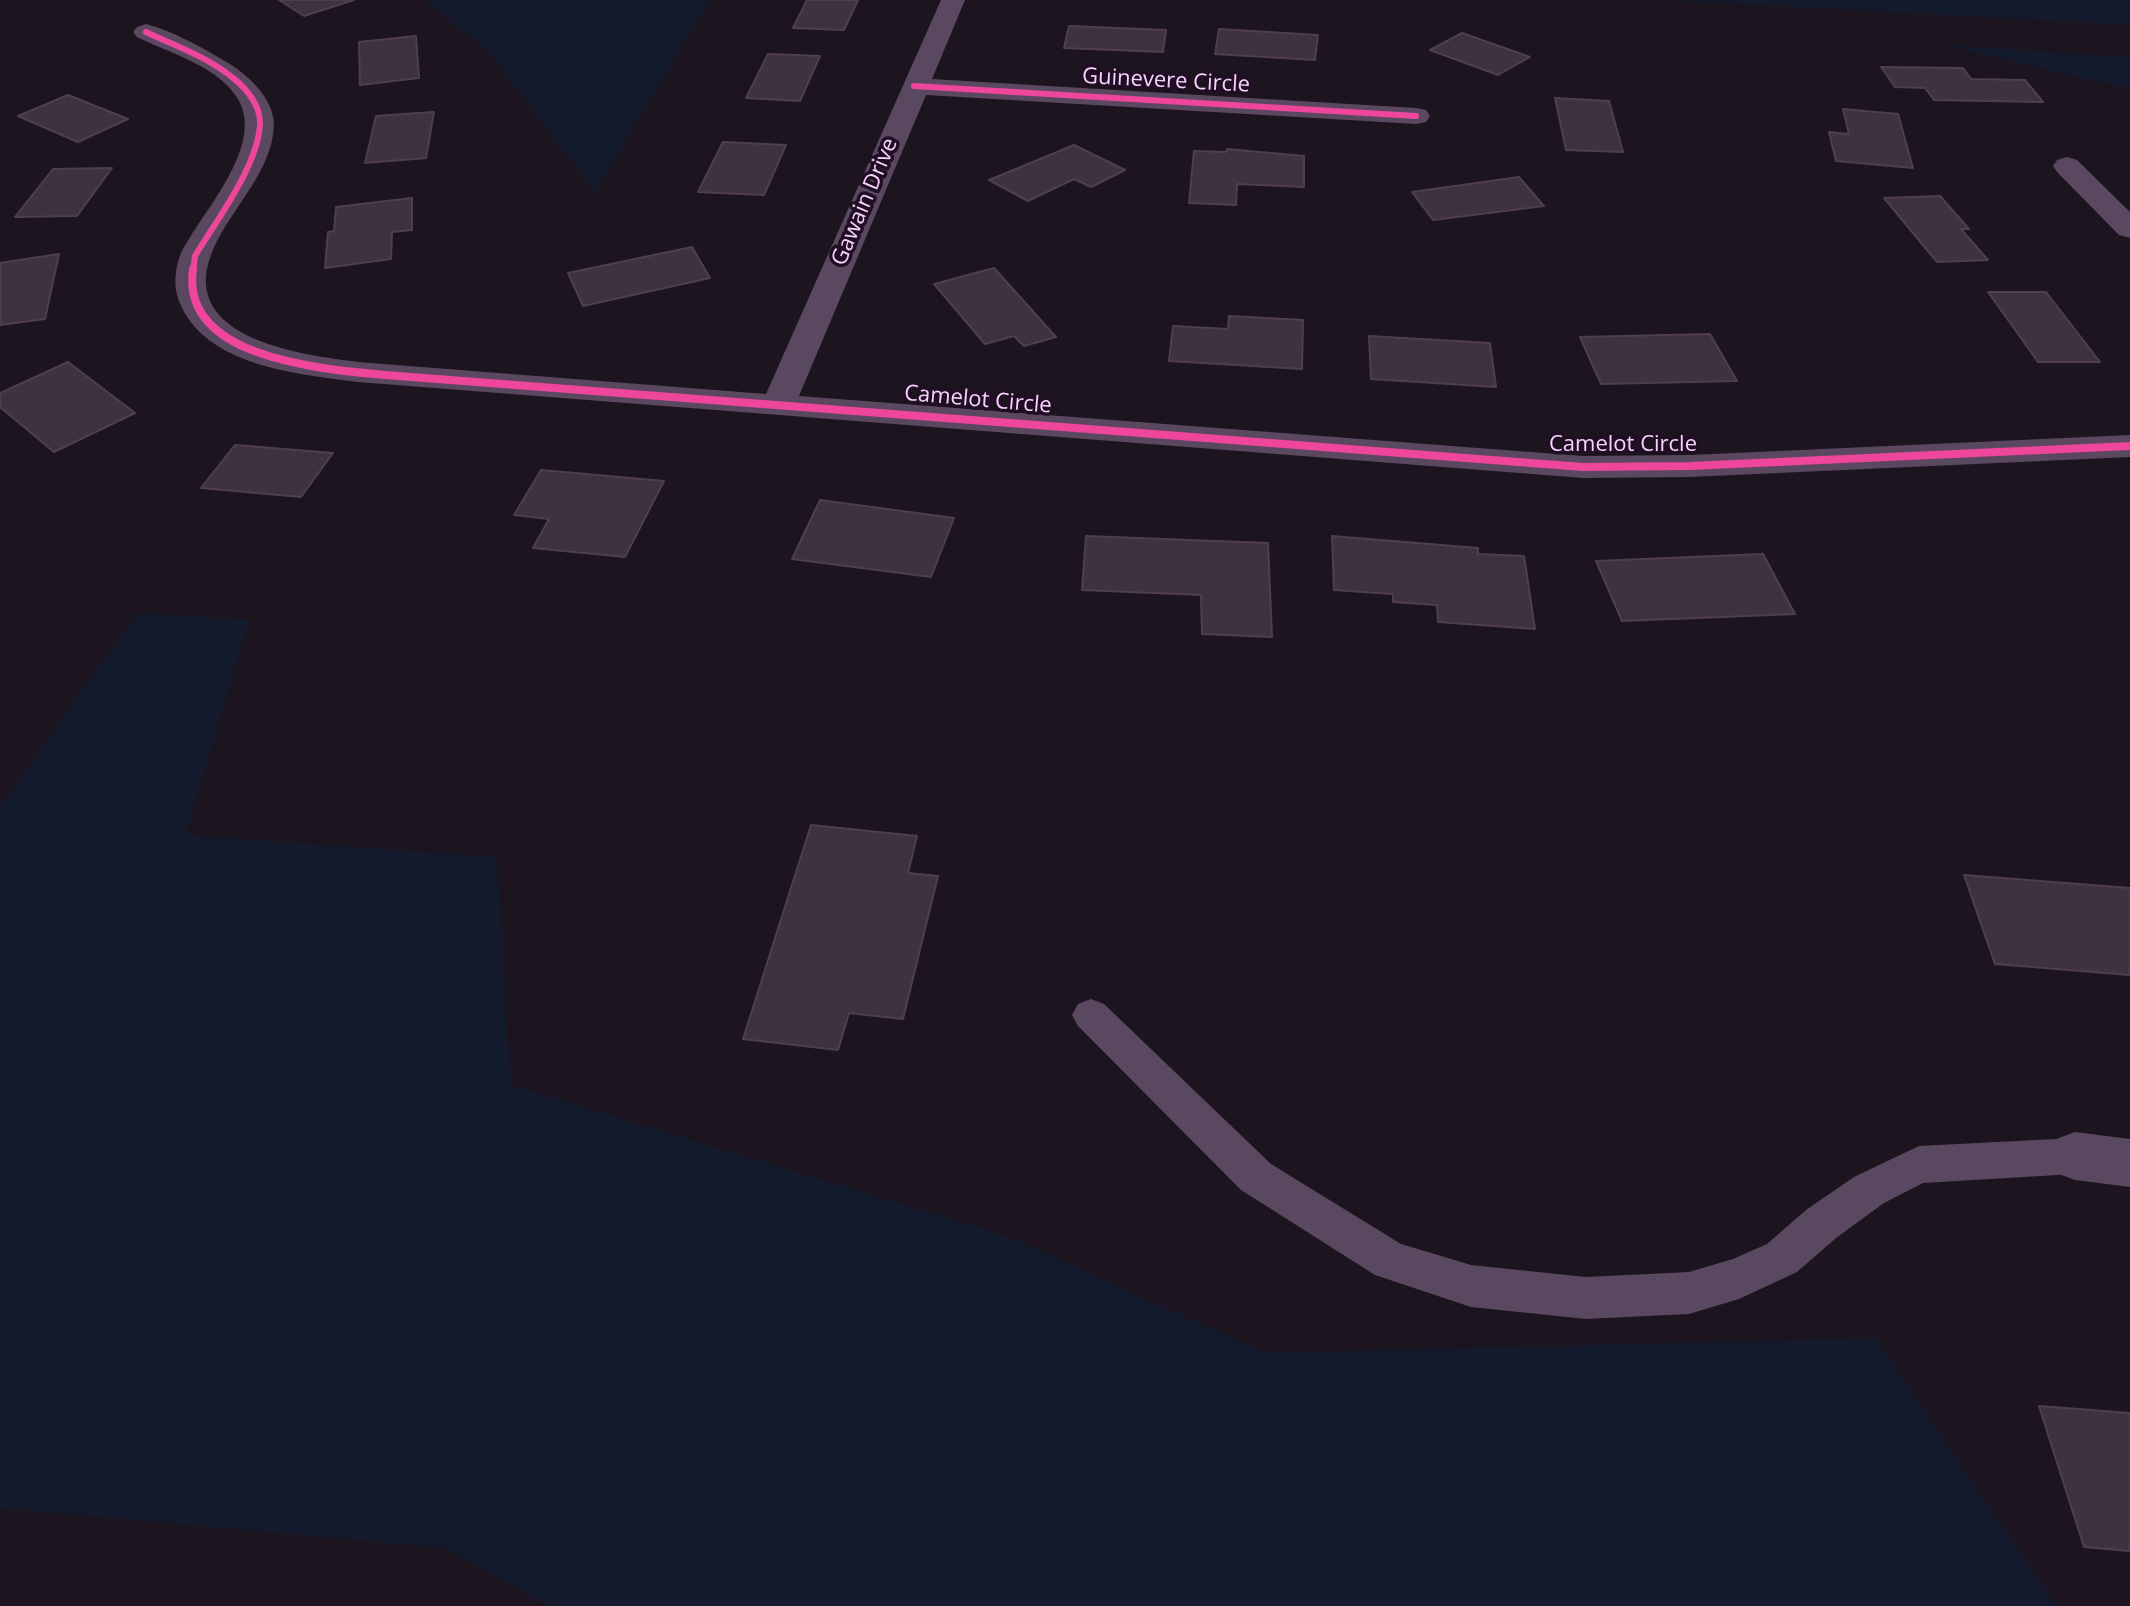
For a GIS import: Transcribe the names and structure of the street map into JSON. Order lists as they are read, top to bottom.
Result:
{
  "streets": {
    "street": ["Guinevere Circle", "Gawain Drive", "Camelot Circle"]
  },
  "crossings": [
    ["Guinevere Circle", "Gawain Drive"],
    ["Gawain Drive", "Camelot Circle"]
  ]
}
